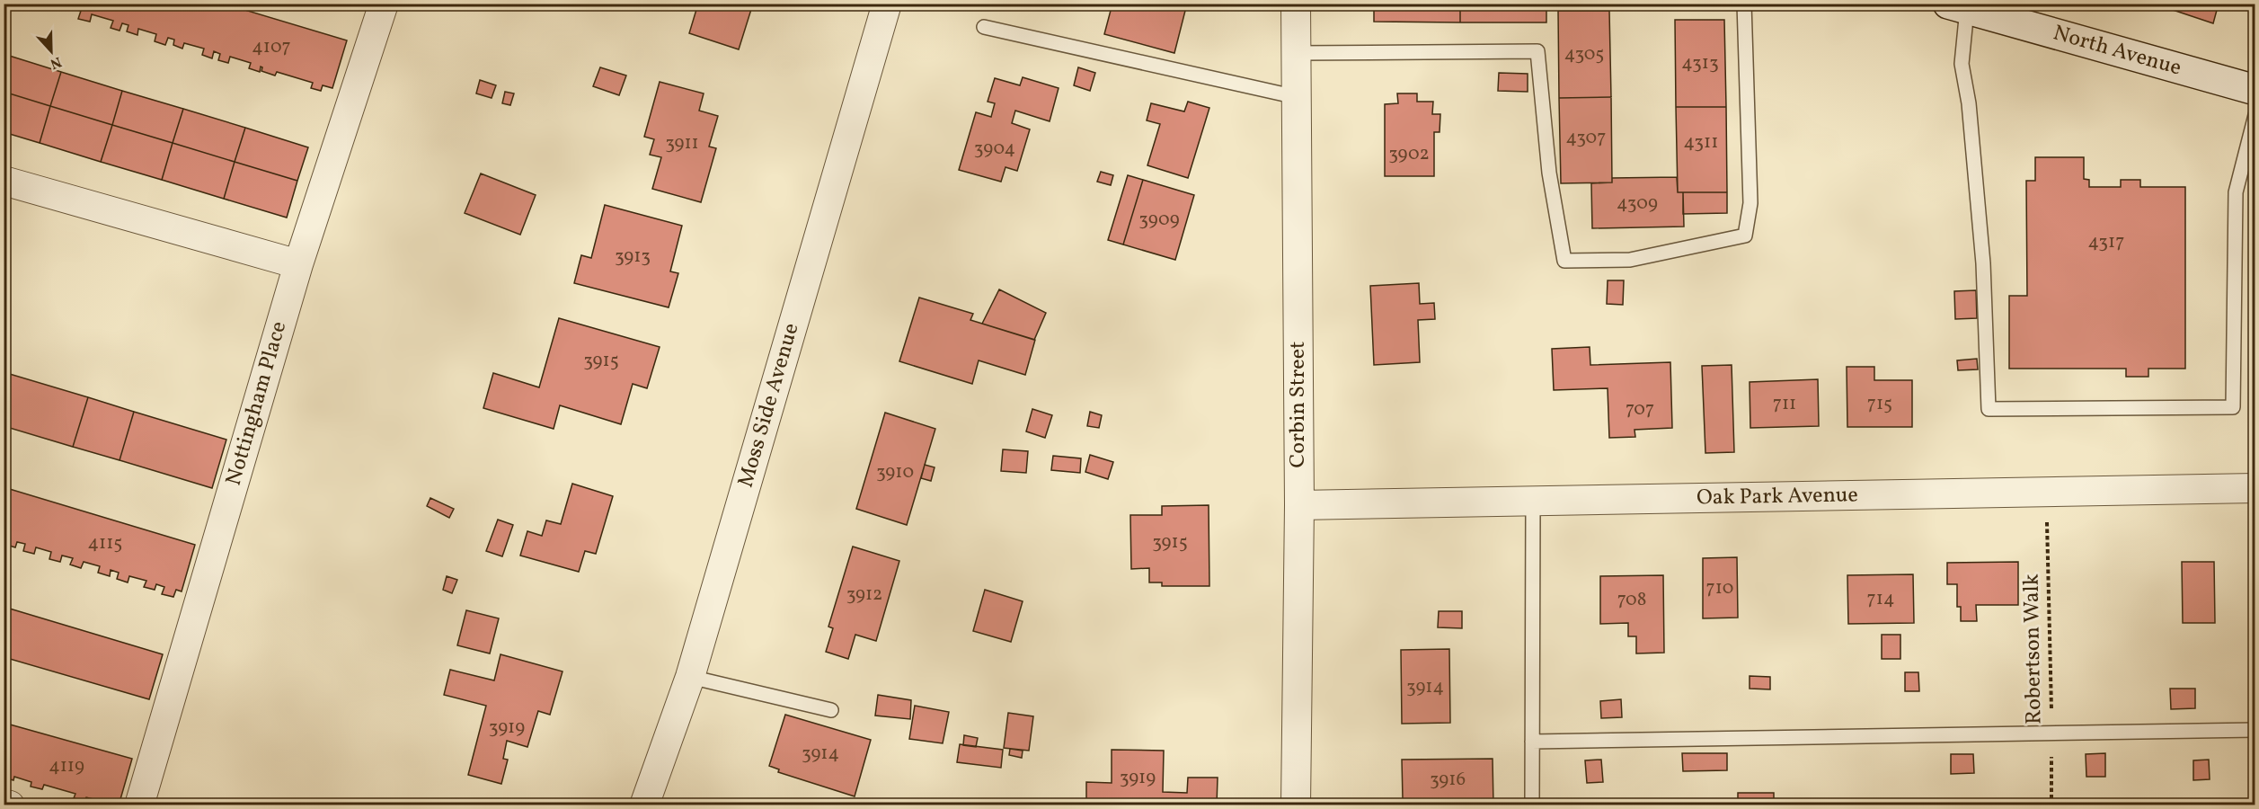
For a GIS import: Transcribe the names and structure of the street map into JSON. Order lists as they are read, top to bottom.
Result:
{
  "streets": {
    "street": [
      "North Avenue",
      "Nottingham Place",
      "Corbin Street",
      "Moss Side Avenue",
      "Oak Park Avenue"
    ],
    "path": ["Robertson Walk"]
  },
  "crossings": [
    ["Corbin Street", "Oak Park Avenue"],
    ["Oak Park Avenue", "Robertson Walk"]
  ],
  "house_numbers": [
    "4107",
    "4305",
    "4313",
    "4307",
    "4311",
    "3911",
    "3904",
    "3902",
    "4309",
    "3909",
    "4317",
    "3913",
    "3915",
    "711",
    "715",
    "707",
    "3910",
    "3915",
    "4115",
    "710",
    "3912",
    "714",
    "708",
    "3914",
    "3919",
    "3914",
    "4119",
    "3919",
    "3916"
  ],
  "north": "bottom"
}
